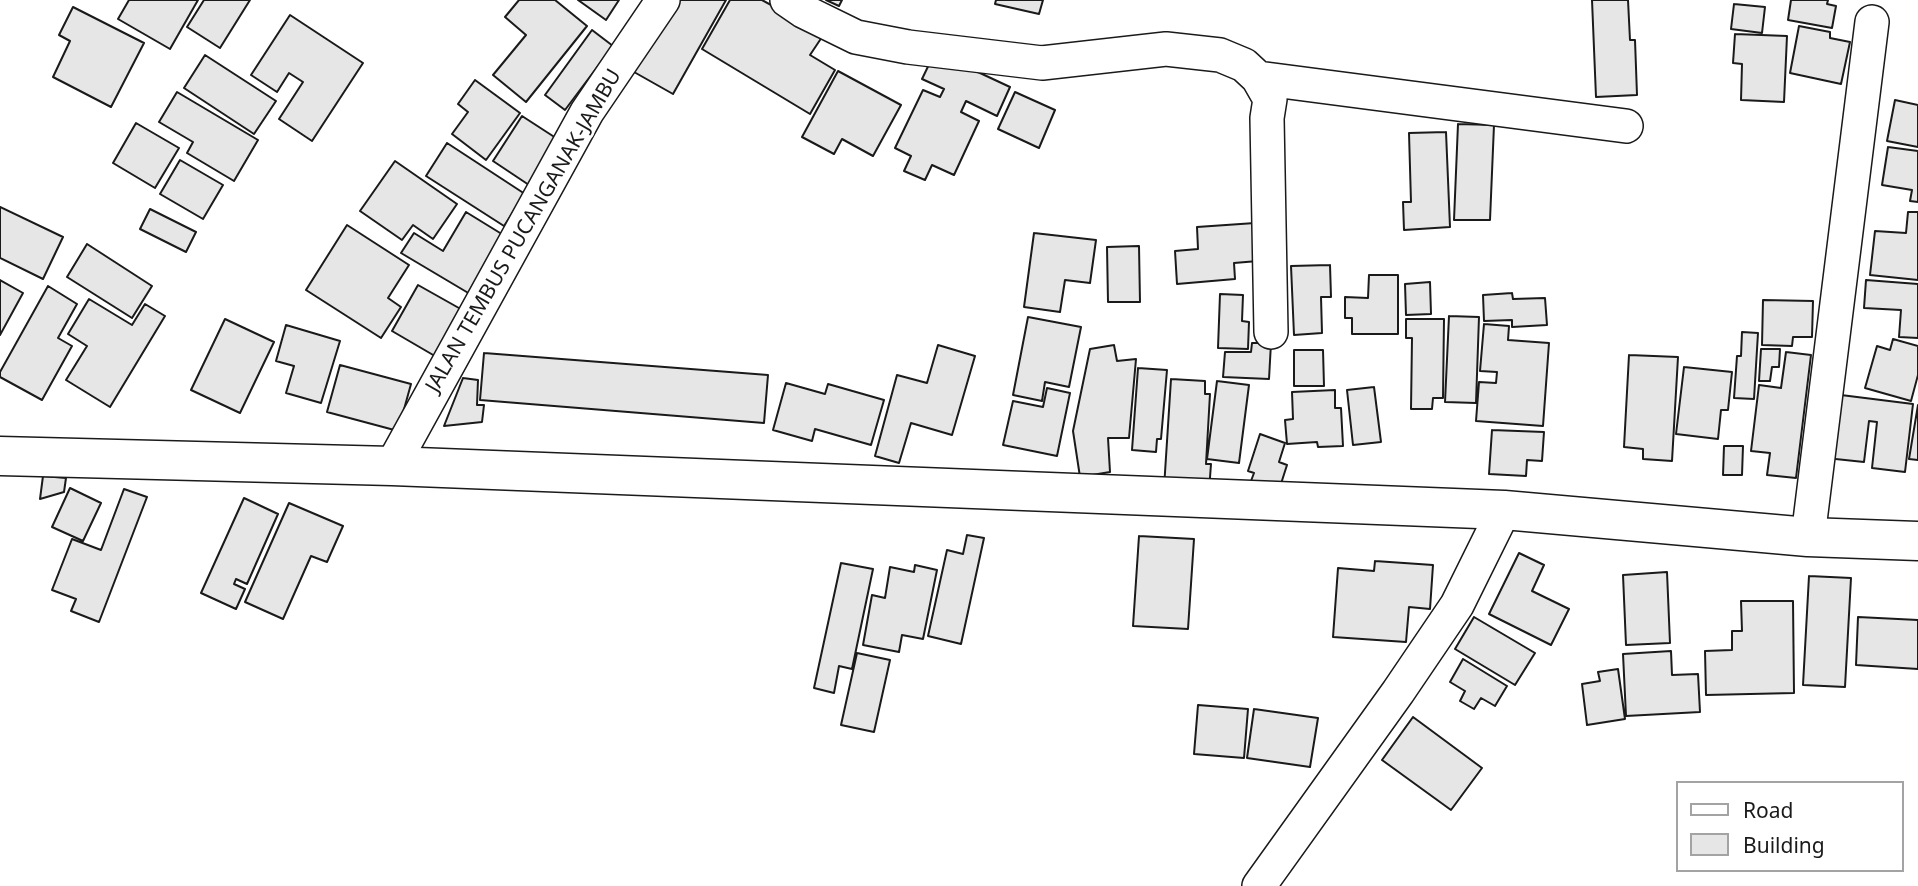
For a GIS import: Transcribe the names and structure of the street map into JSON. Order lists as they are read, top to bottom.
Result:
{
  "streets": {
    "street": ["JALAN TEMBUS PUCANGANAK-JAMBU"]
  },
  "legend": ["Road", "Building"]
}
